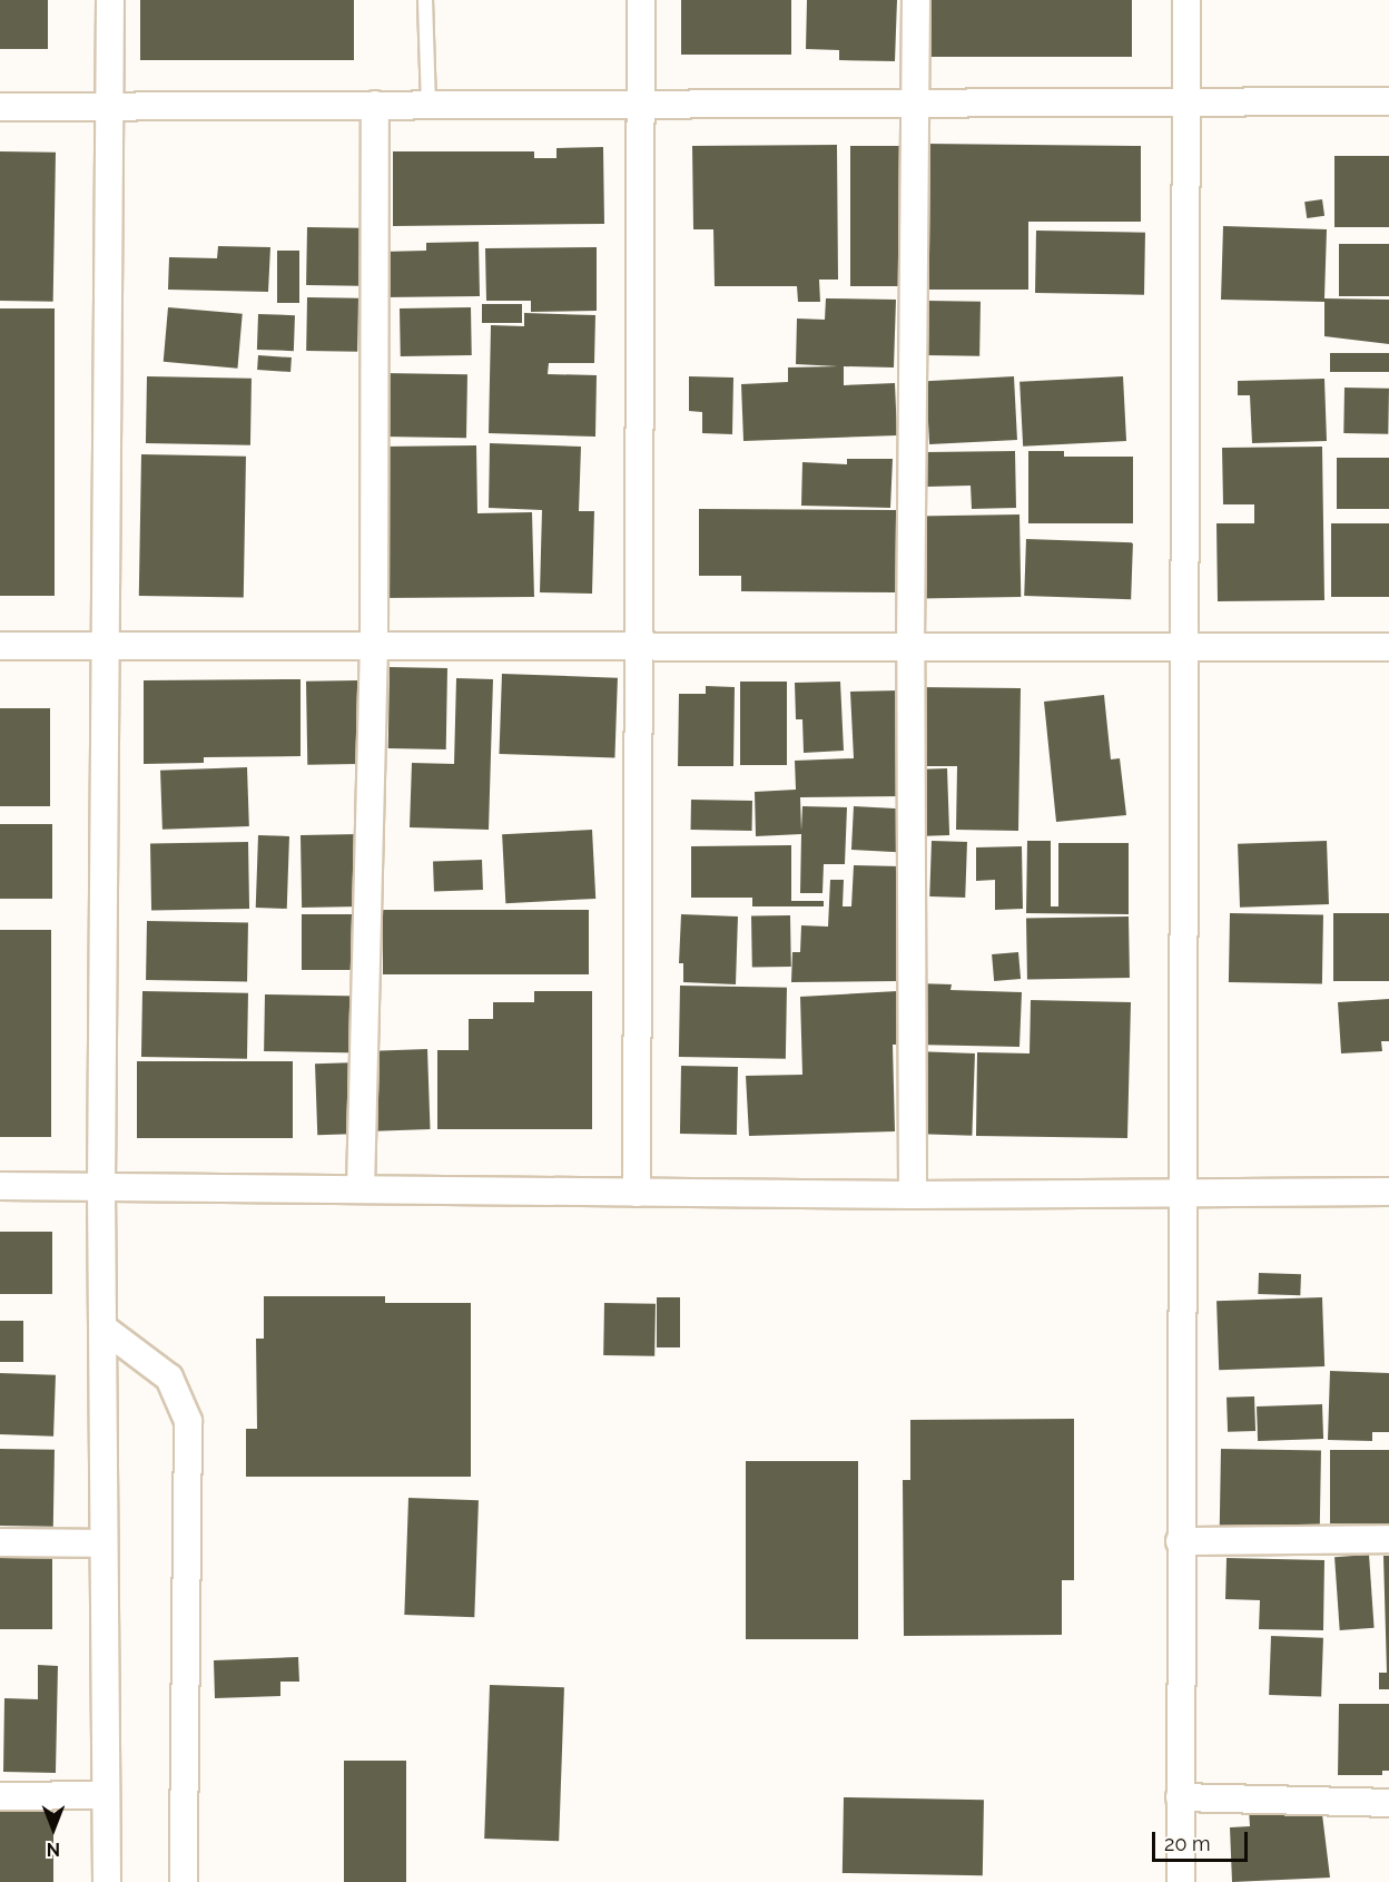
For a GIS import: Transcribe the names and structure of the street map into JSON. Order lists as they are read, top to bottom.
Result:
{
  "scale_bar": "20 m",
  "north": "bottom"
}
